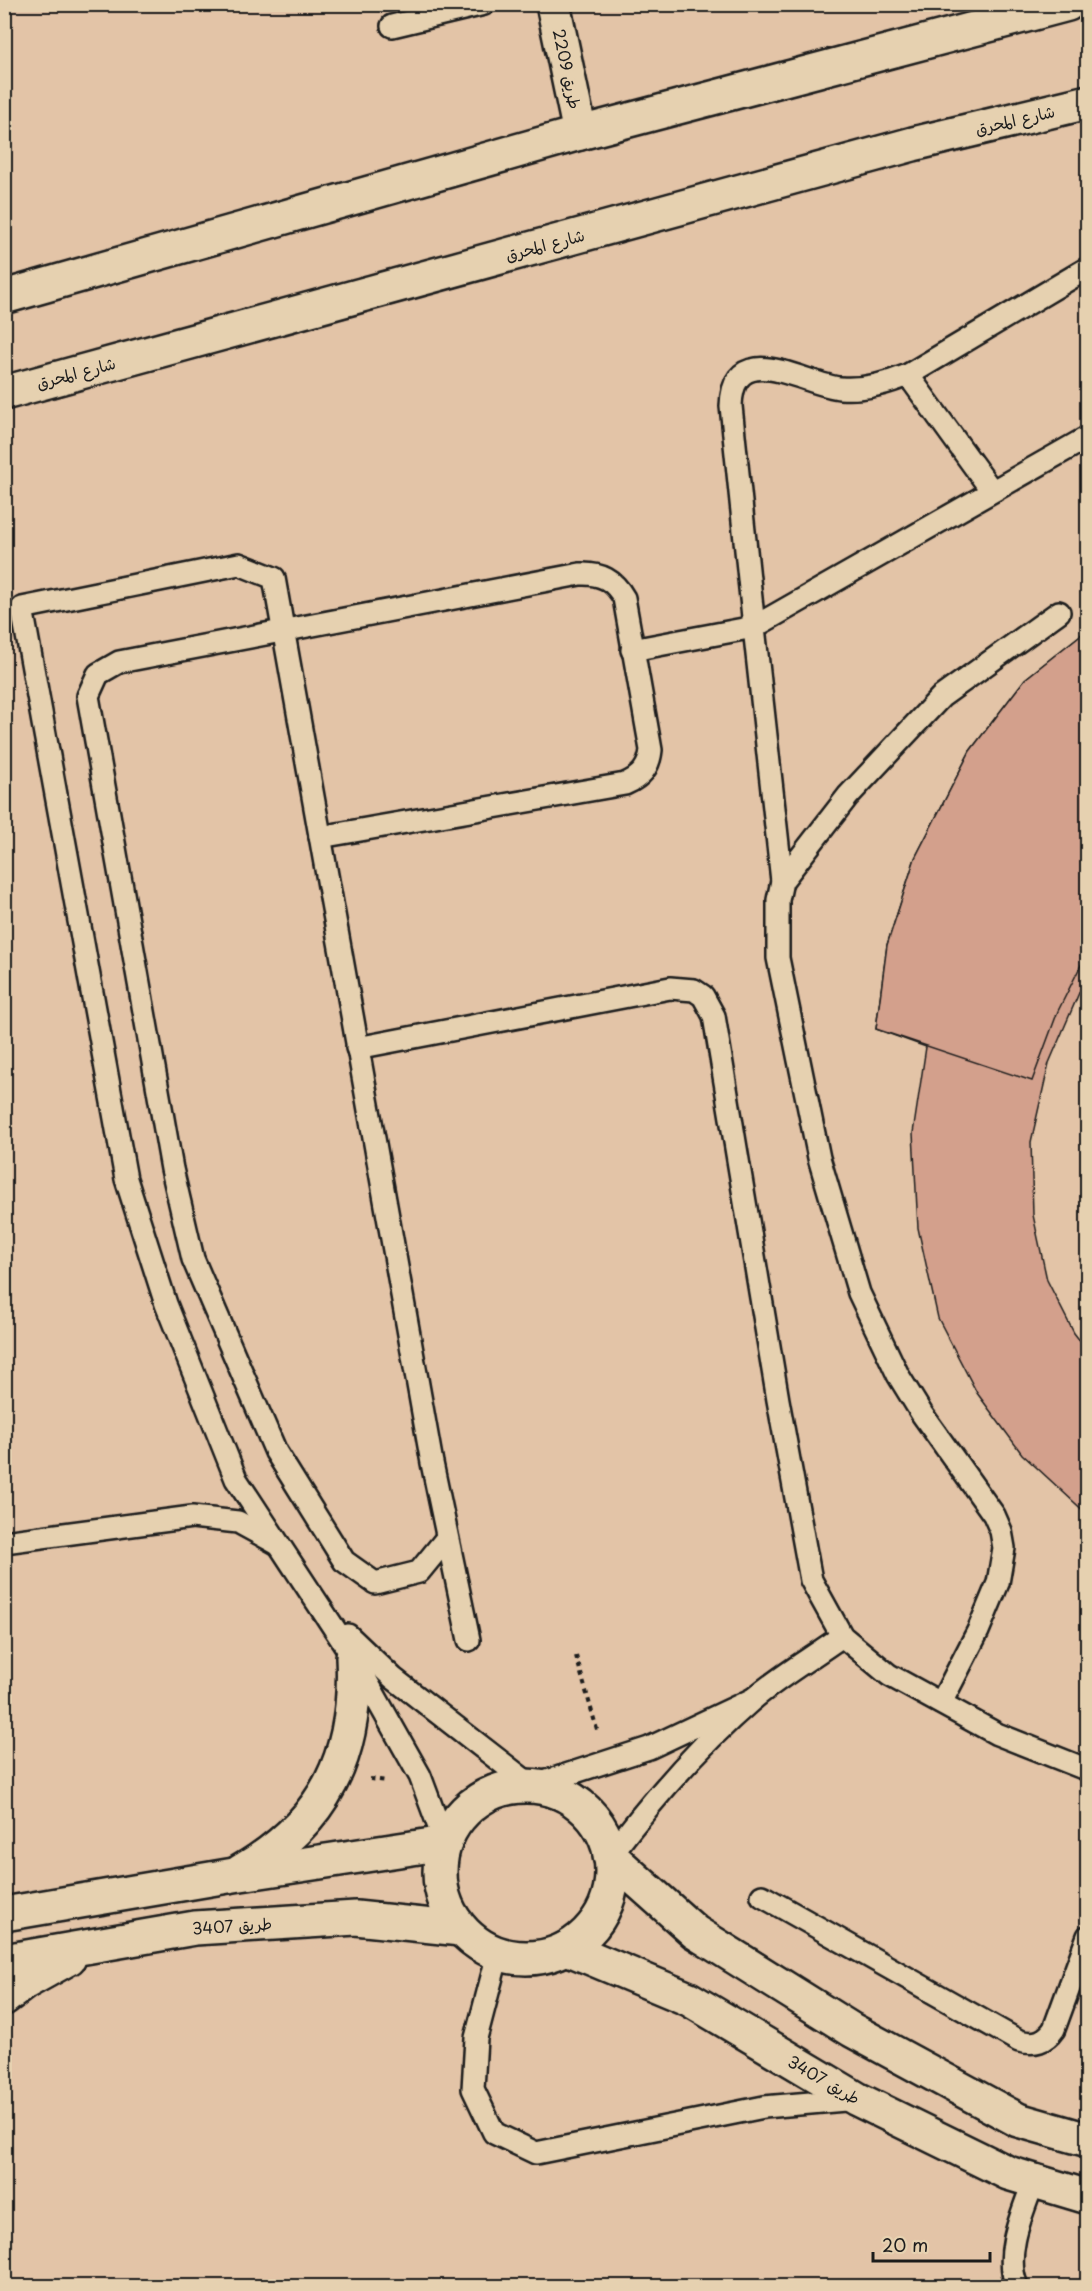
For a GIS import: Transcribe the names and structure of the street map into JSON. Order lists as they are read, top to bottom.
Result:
{
  "streets": {
    "street": ["طريق 2209", "شارع المحرق", "طريق 3407"]
  },
  "scale_bar": "20 m"
}
